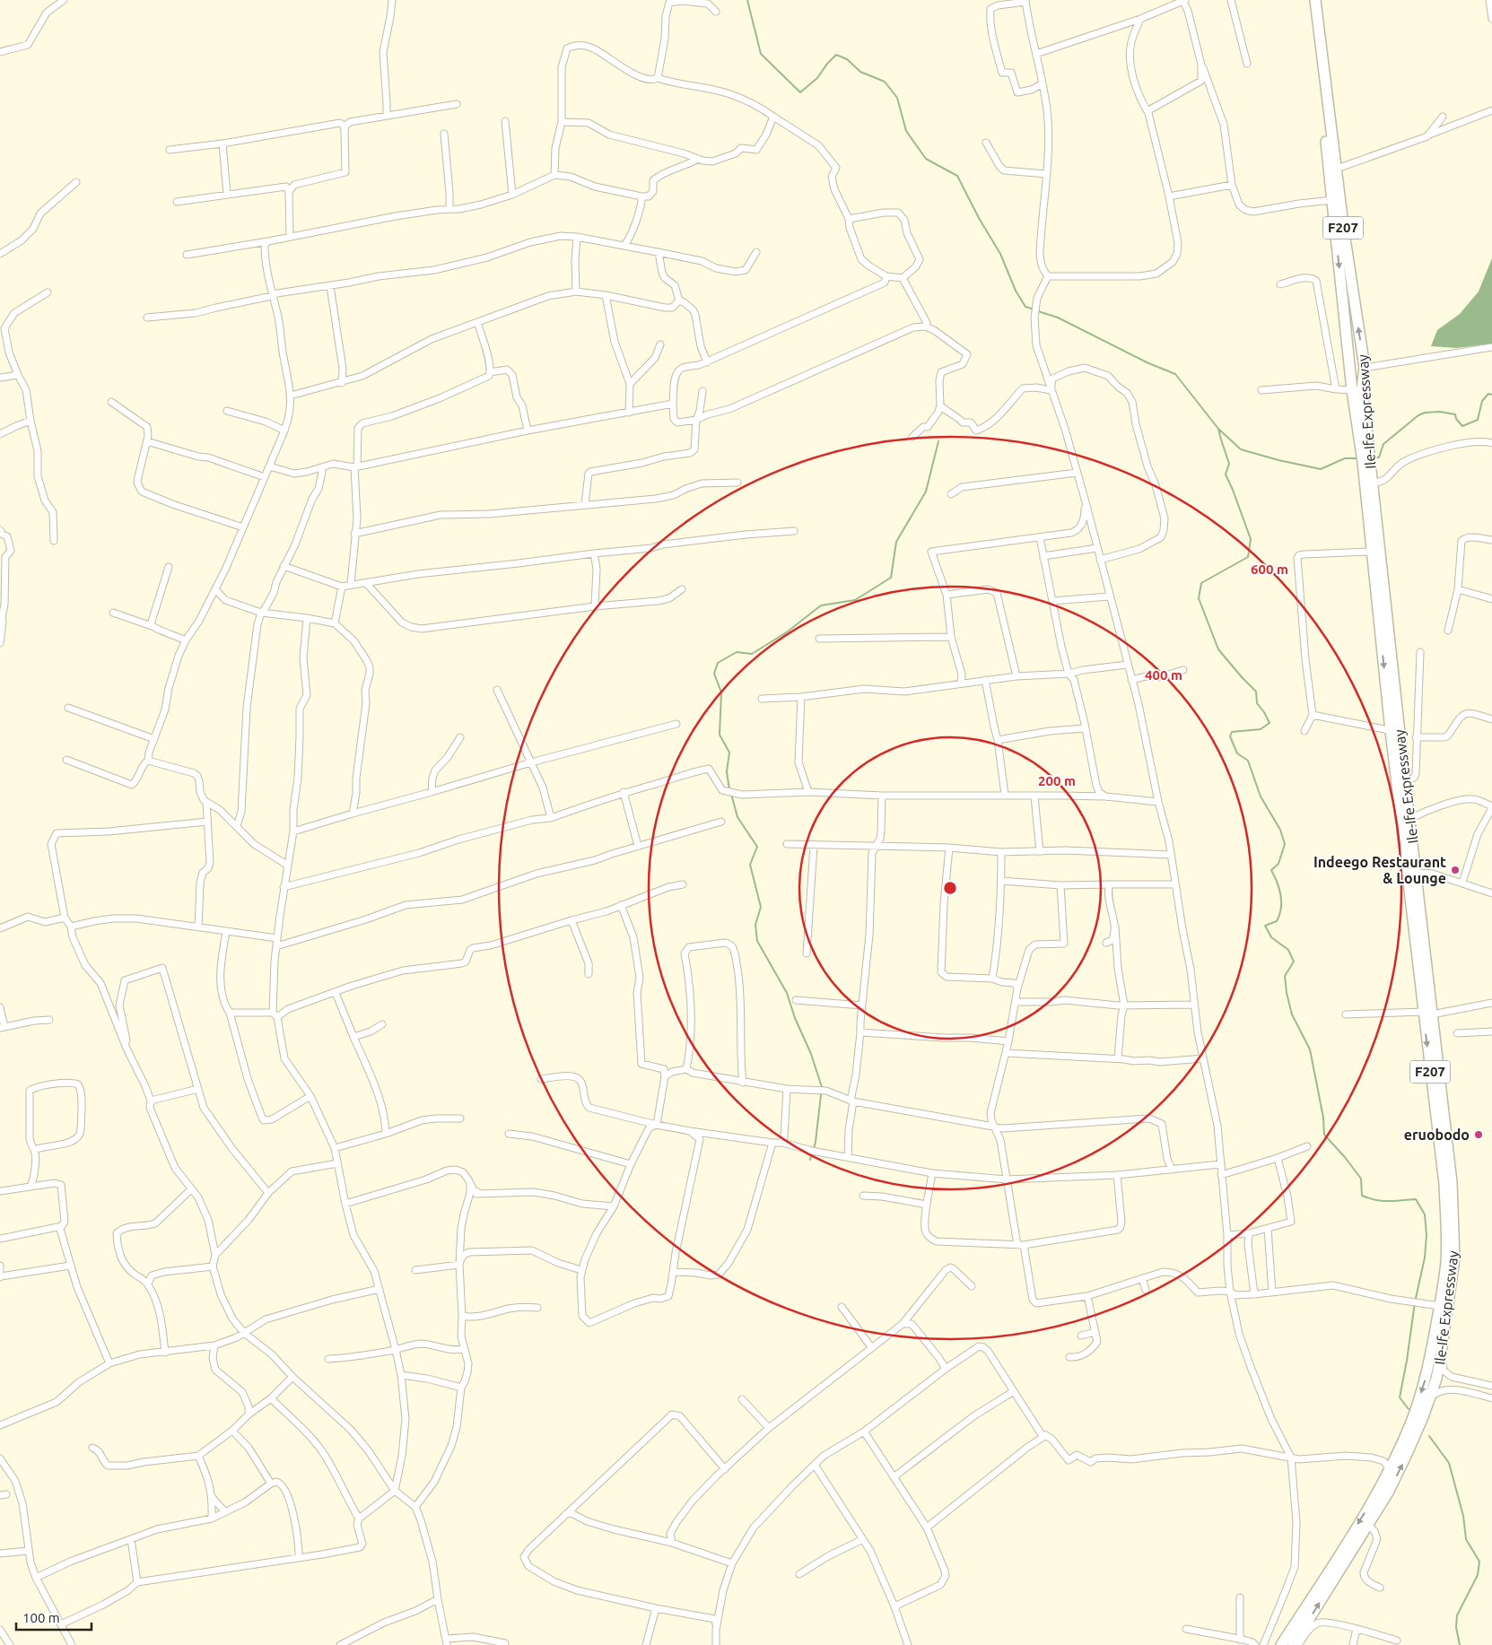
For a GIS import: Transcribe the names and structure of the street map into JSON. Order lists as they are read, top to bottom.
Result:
{
  "streets": {
    "main road": ["F207", "Ile-Ife Expressway"]
  },
  "places": ["Indeego Restaurant & Lounge", "eruobodo"],
  "scale_bar": "100 m",
  "rings": ["600 m", "400 m", "200 m"]
}
